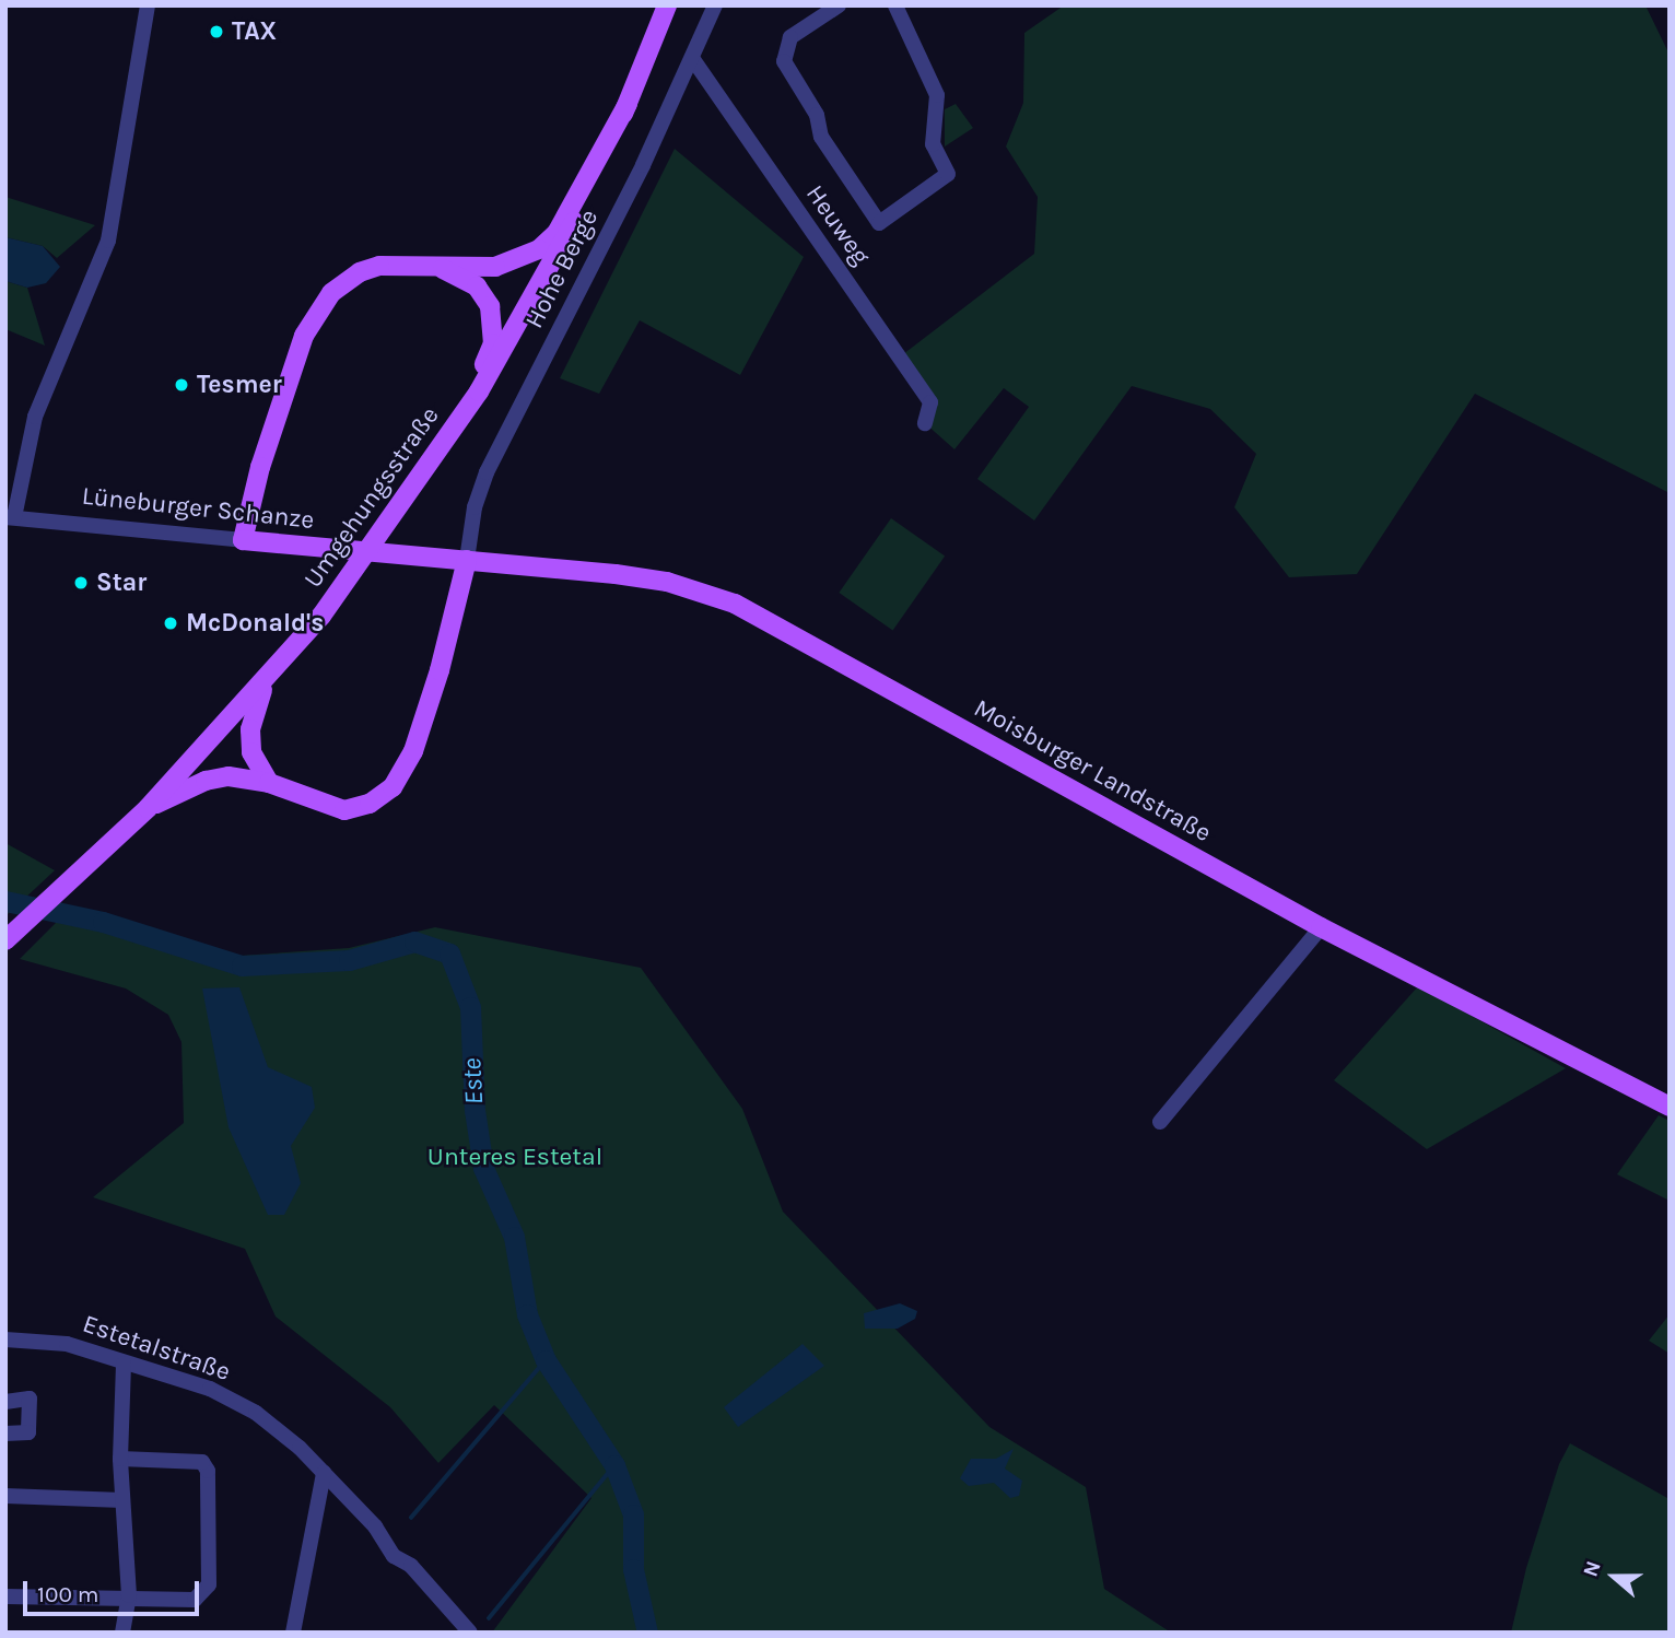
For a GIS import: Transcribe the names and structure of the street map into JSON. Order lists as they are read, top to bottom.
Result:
{
  "streets": {
    "main road": ["Umgehungsstraße", "Lüneburger Schanze", "Moisburger Landstraße"],
    "street": ["Heuweg", "Hohe Berge", "Estetalstraße"]
  },
  "crossings": [
    ["Heuweg", "Hohe Berge"],
    ["Hohe Berge", "Lüneburger Schanze"],
    ["Hohe Berge", "Moisburger Landstraße"],
    ["Lüneburger Schanze", "Moisburger Landstraße"]
  ],
  "water": ["Este"],
  "parks": ["Unteres Estetal"],
  "places": [
    "TAX",
    "Tesmer",
    "Star",
    "McDonald's"
  ],
  "scale_bar": "100 m",
  "north": "left"
}
